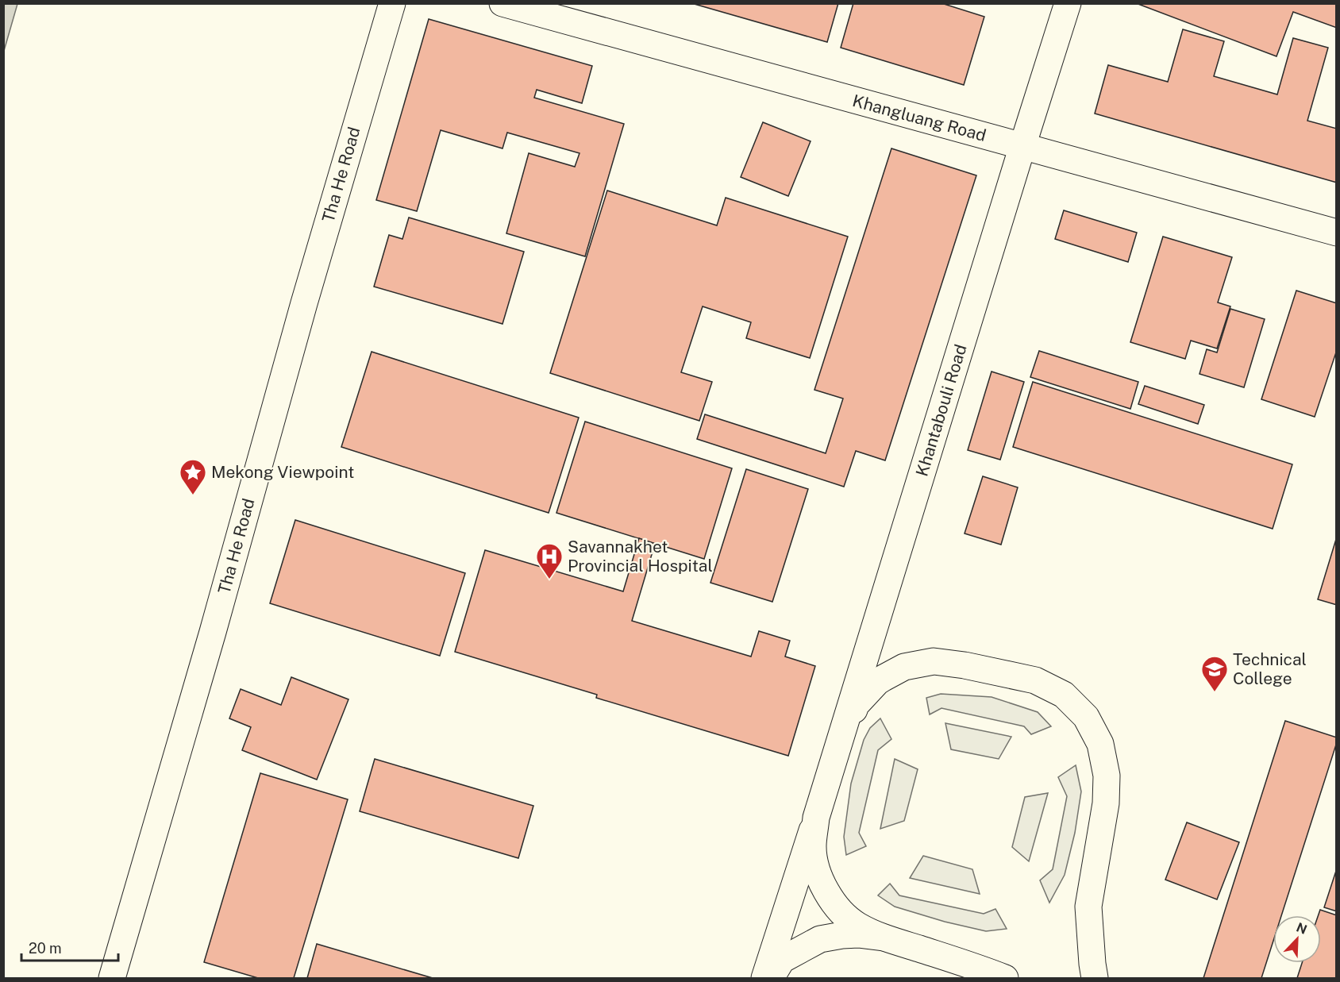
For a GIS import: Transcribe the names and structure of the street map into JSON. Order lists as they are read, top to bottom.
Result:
{
  "streets": {
    "street": ["Khangluang Road", "Tha He Road", "Khantabouli Road"]
  },
  "crossings": [
    ["Khangluang Road", "Khantabouli Road"]
  ],
  "places": {
    "place": ["Mekong Viewpoint"],
    "hospital": ["Savannakhet Provincial Hospital"],
    "school or university": ["Technical College"]
  },
  "scale_bar": "20 m",
  "north": "top right"
}
